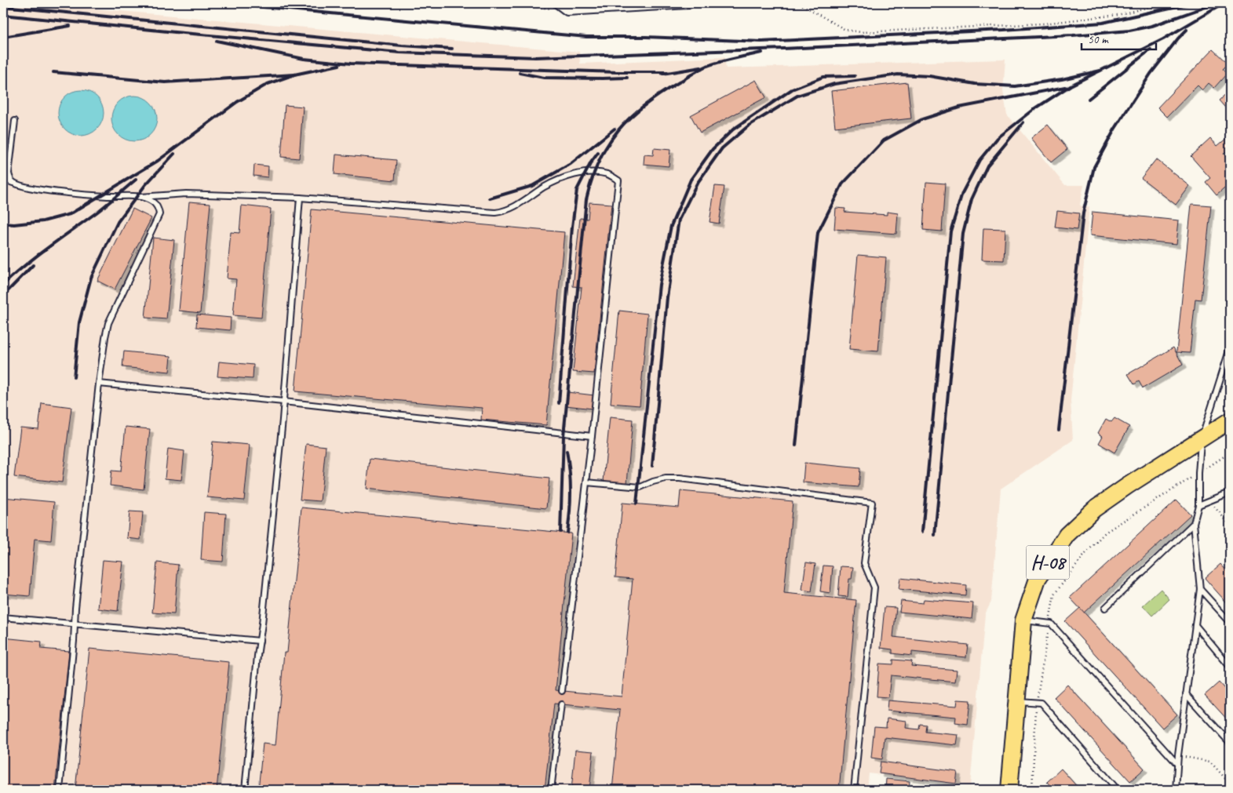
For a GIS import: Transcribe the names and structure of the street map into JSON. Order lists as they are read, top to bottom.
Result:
{
  "streets": {
    "main road": ["Н-08"]
  },
  "scale_bar": "50 m"
}
